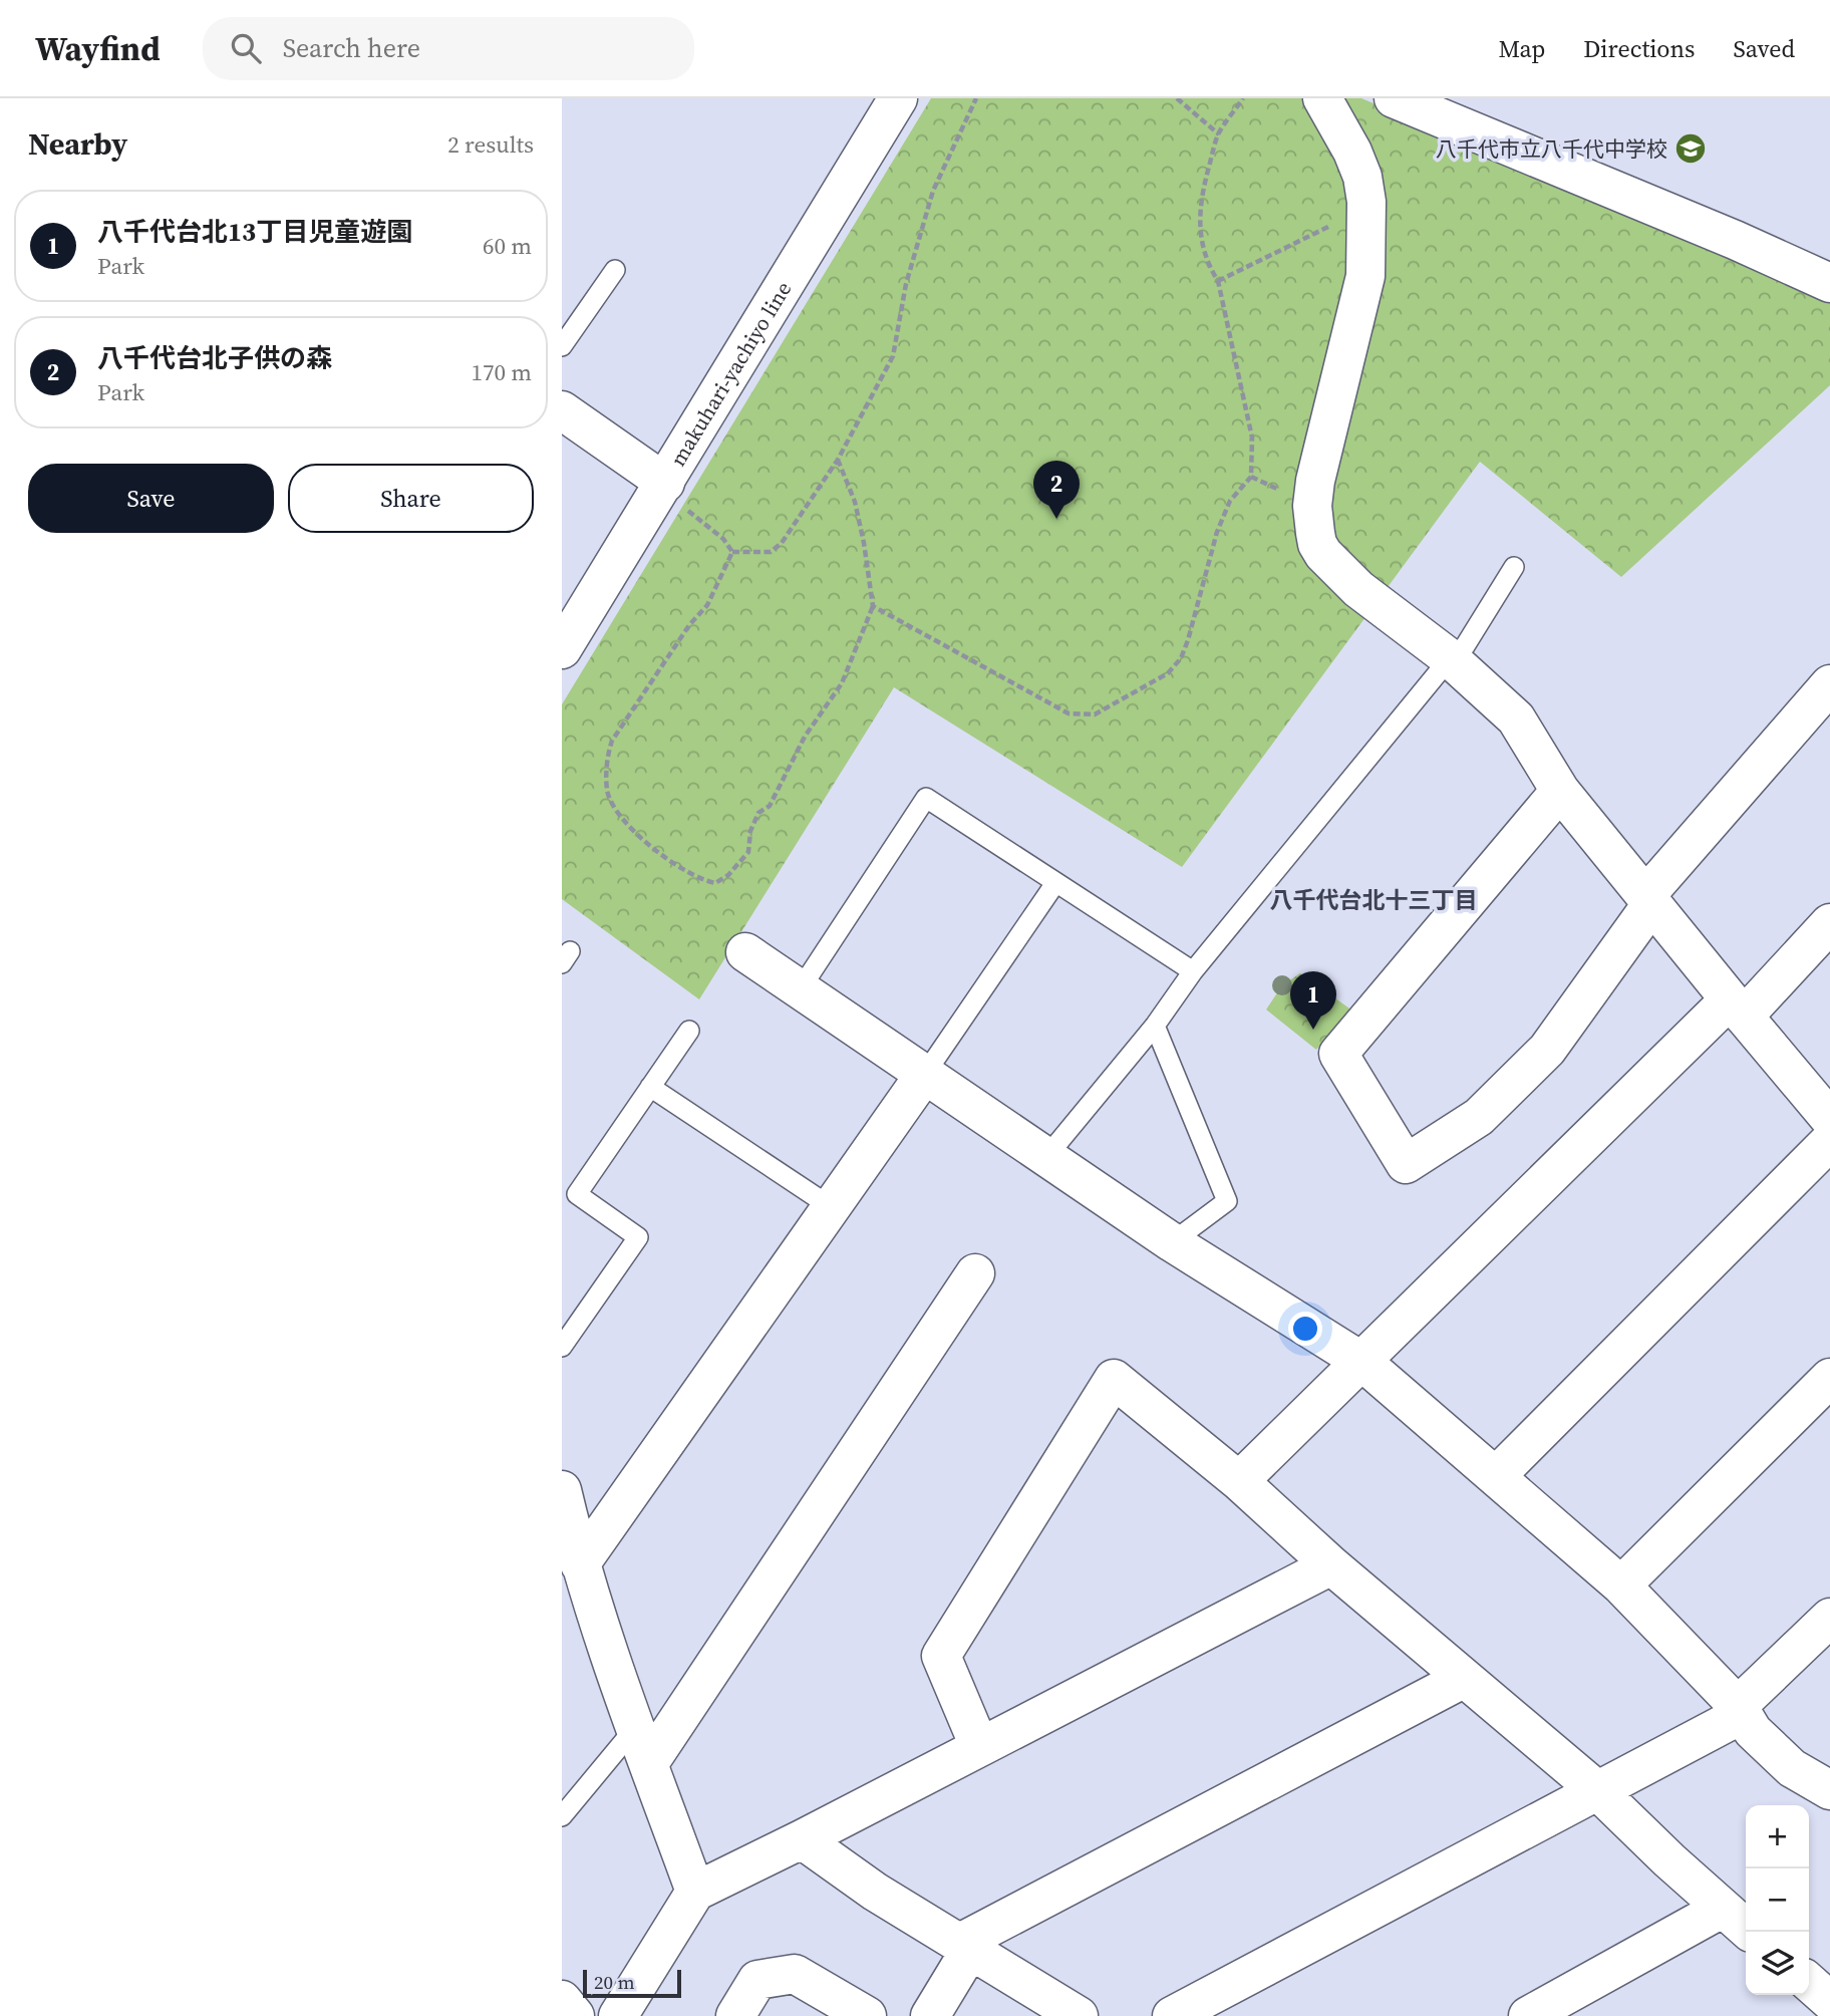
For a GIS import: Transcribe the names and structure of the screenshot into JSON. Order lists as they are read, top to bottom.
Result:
{
  "streets": {
    "street": ["makuhari-yachiyo line"]
  },
  "districts": ["八千代台北十三丁目"],
  "places": {
    "school or university": ["八千代市立八千代中学校"]
  },
  "scale_bar": "20 m",
  "page": {
    "header": "Wayfind",
    "search": "Search here",
    "nav": ["Map", "Directions", "Saved"],
    "heading": ["Nearby", "2 results"],
    "list": [
      {
        "mark": "1",
        "name": "八千代台北13丁目児童遊園",
        "note": "Park",
        "value": "60 m"
      },
      {
        "mark": "2",
        "name": "八千代台北子供の森",
        "note": "Park",
        "value": "170 m"
      }
    ],
    "buttons": ["Save", "Share"],
    "pins": ["2", "1"],
    "map_buttons": ["+", "−"],
    "scale": "20 m"
  }
}
